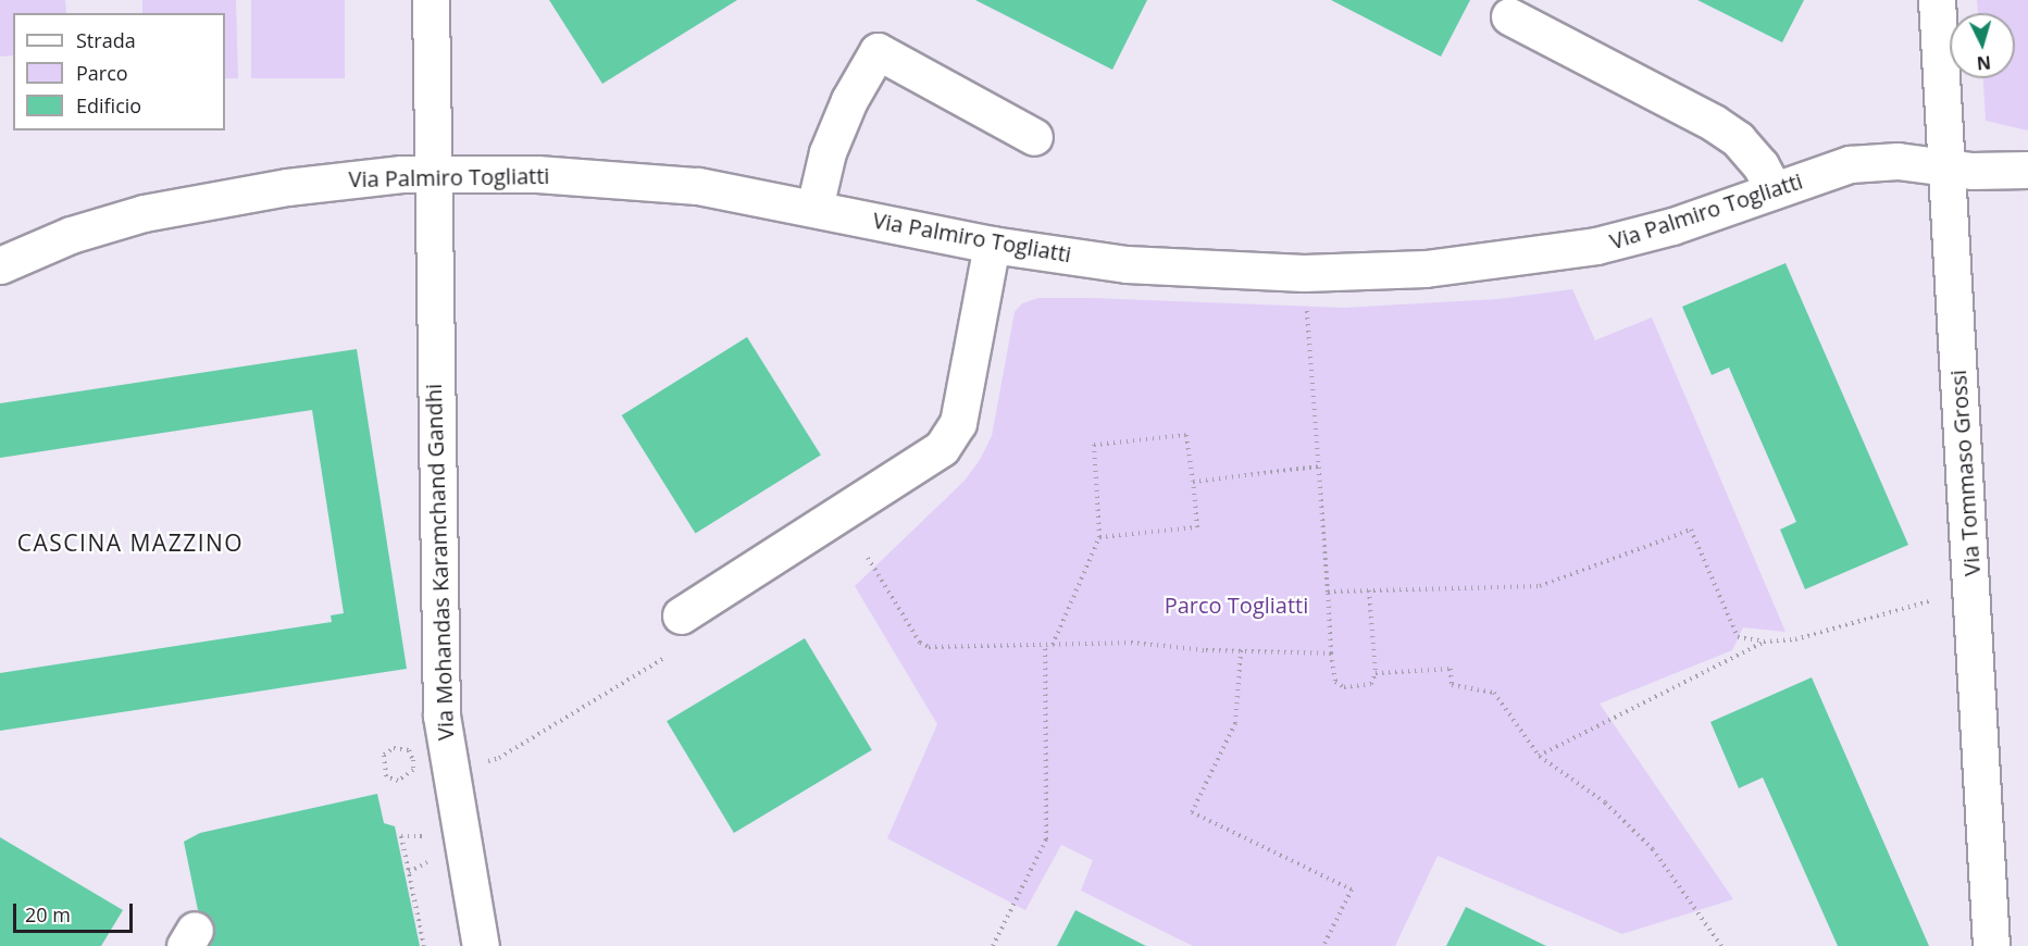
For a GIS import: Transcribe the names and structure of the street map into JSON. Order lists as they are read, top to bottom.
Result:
{
  "streets": {
    "street": ["Via Palmiro Togliatti", "Via Tommaso Grossi", "Via Mohandas Karamchand Gandhi"]
  },
  "crossings": [
    ["Via Palmiro Togliatti", "Via Tommaso Grossi"],
    ["Via Palmiro Togliatti", "Via Mohandas Karamchand Gandhi"]
  ],
  "districts": ["CASCINA MAZZINO"],
  "parks": ["Parco Togliatti"],
  "legend": ["Strada", "Parco", "Edificio"],
  "scale_bar": "20 m",
  "north": "bottom"
}
